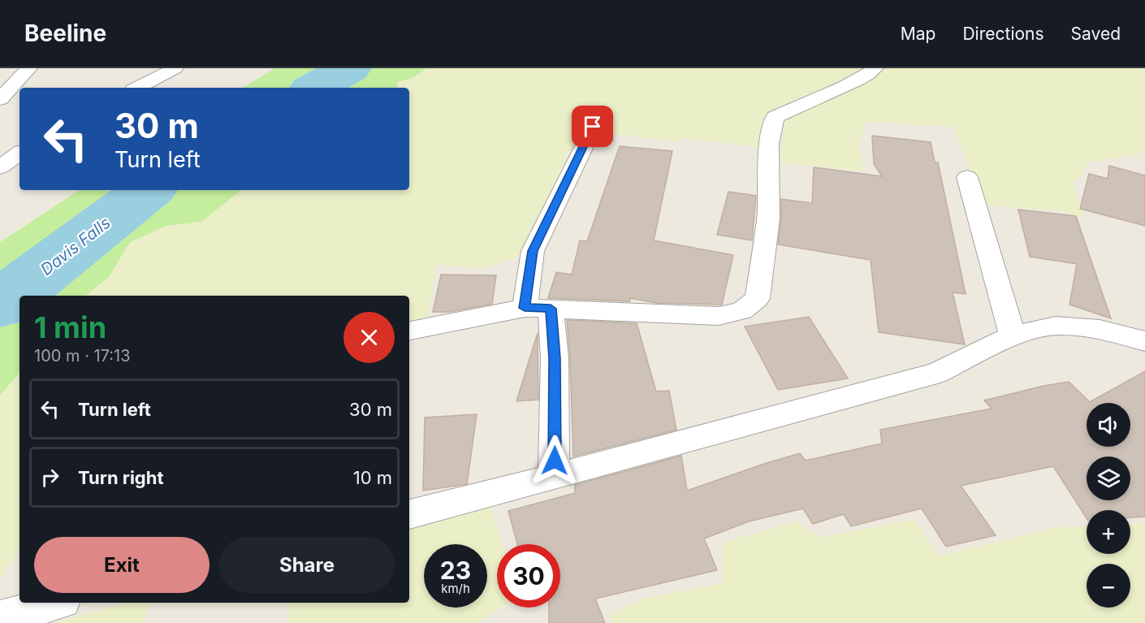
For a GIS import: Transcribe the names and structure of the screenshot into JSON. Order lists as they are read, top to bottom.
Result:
{
  "water": ["Davis Falls"],
  "page": {
    "header": "Beeline",
    "nav": ["Map", "Directions", "Saved"],
    "turn": ["30 m", "Turn left"],
    "heading": ["1 min", "100 m · 17:13"],
    "list": [
      {
        "name": "Turn left",
        "value": "30 m"
      },
      {
        "name": "Turn right",
        "value": "10 m"
      }
    ],
    "map_buttons": ["+", "−"],
    "buttons": ["Exit", "Share"],
    "speed": "23 km/h",
    "limit": "30"
  }
}
